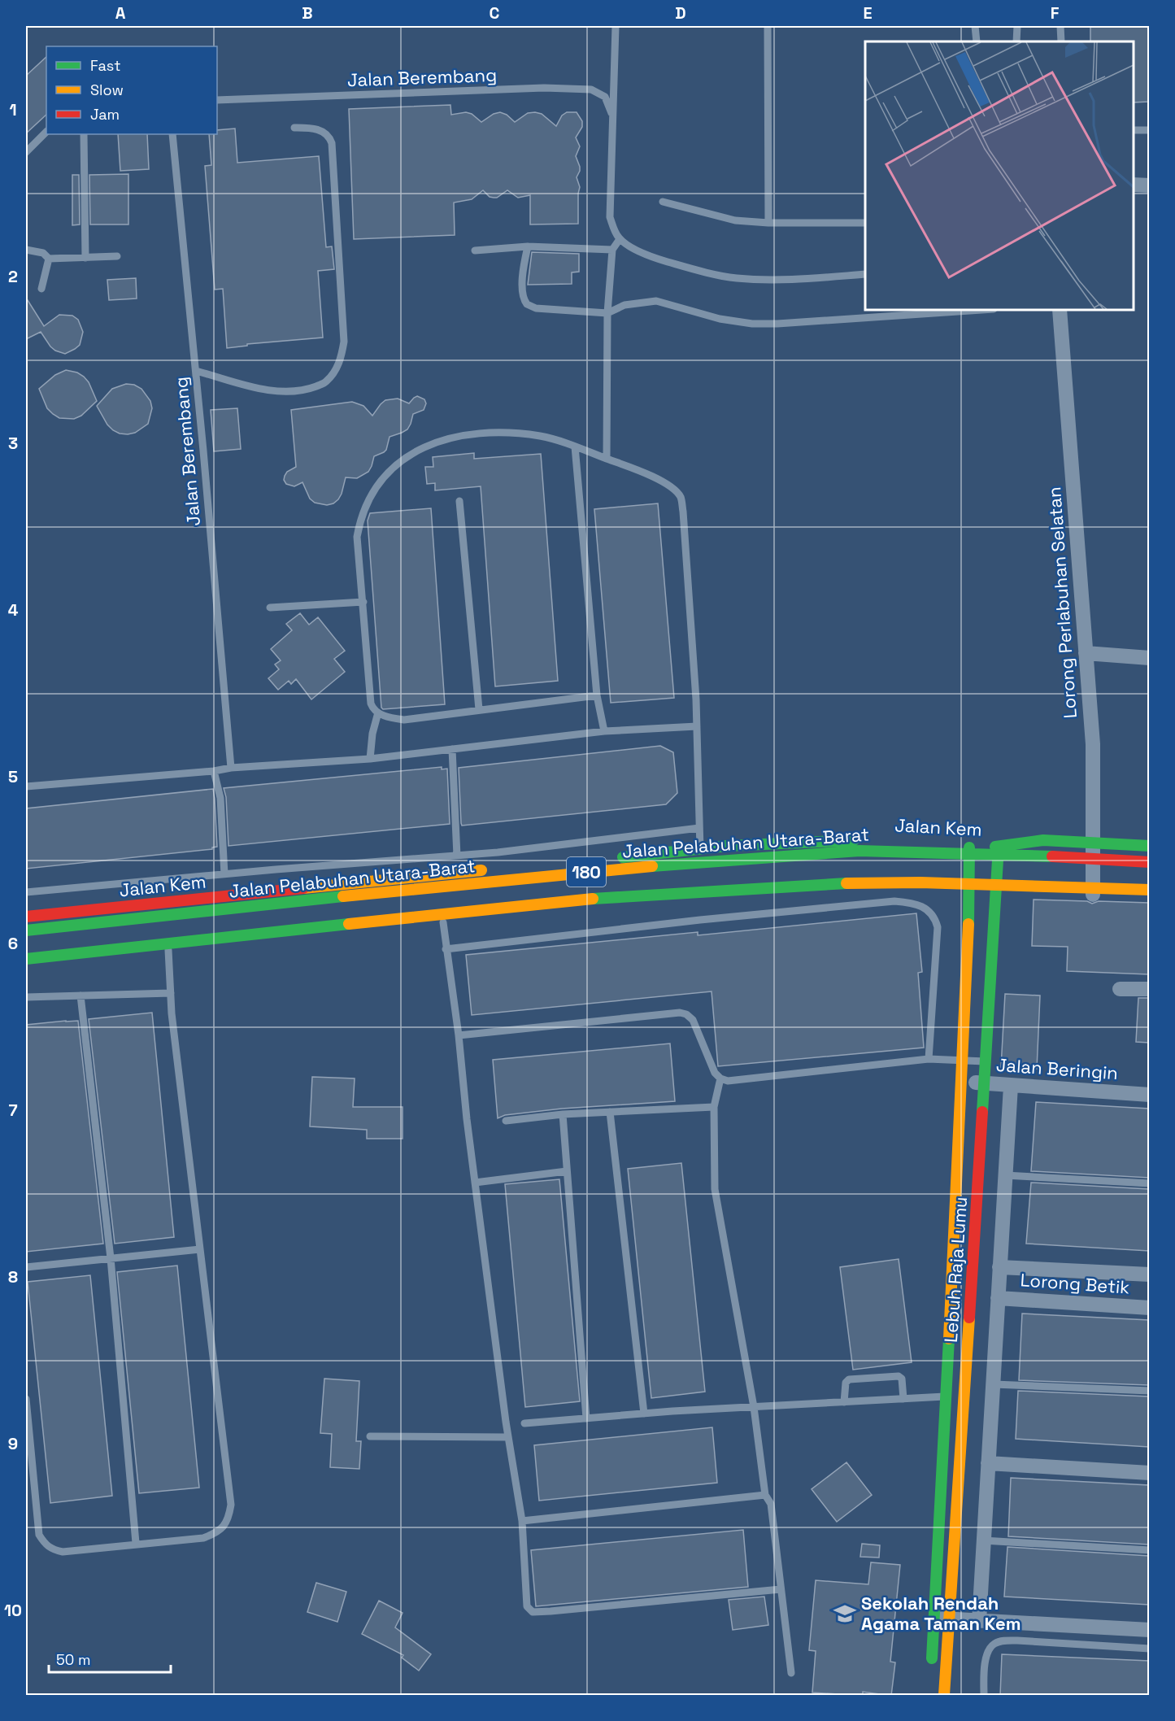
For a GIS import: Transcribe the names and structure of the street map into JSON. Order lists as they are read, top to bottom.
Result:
{
  "streets": {
    "street": [
      "Lorong Perlabuhan Selatan",
      "Jalan Kem",
      "Jalan Pelabuhan Utara-Barat",
      "180",
      "Jalan Beringin",
      "Lebuh Raja Lumu",
      "Lorong Betik"
    ],
    "lane": ["Jalan Berembang"]
  },
  "crossings": [
    ["Lorong Perlabuhan Selatan", "Jalan Kem"],
    ["Jalan Kem", "Lebuh Raja Lumu"],
    ["Jalan Beringin", "Lebuh Raja Lumu"]
  ],
  "places": {
    "school or university": ["Sekolah Rendah Agama Taman Kem"]
  },
  "legend": ["Fast", "Slow", "Jam"],
  "scale_bar": "50 m",
  "grid": {
    "columns": [
      "A",
      "B",
      "C",
      "D",
      "E",
      "F"
    ],
    "rows": [
      "1",
      "2",
      "3",
      "4",
      "5",
      "6",
      "7",
      "8",
      "9",
      "10"
    ]
  }
}
